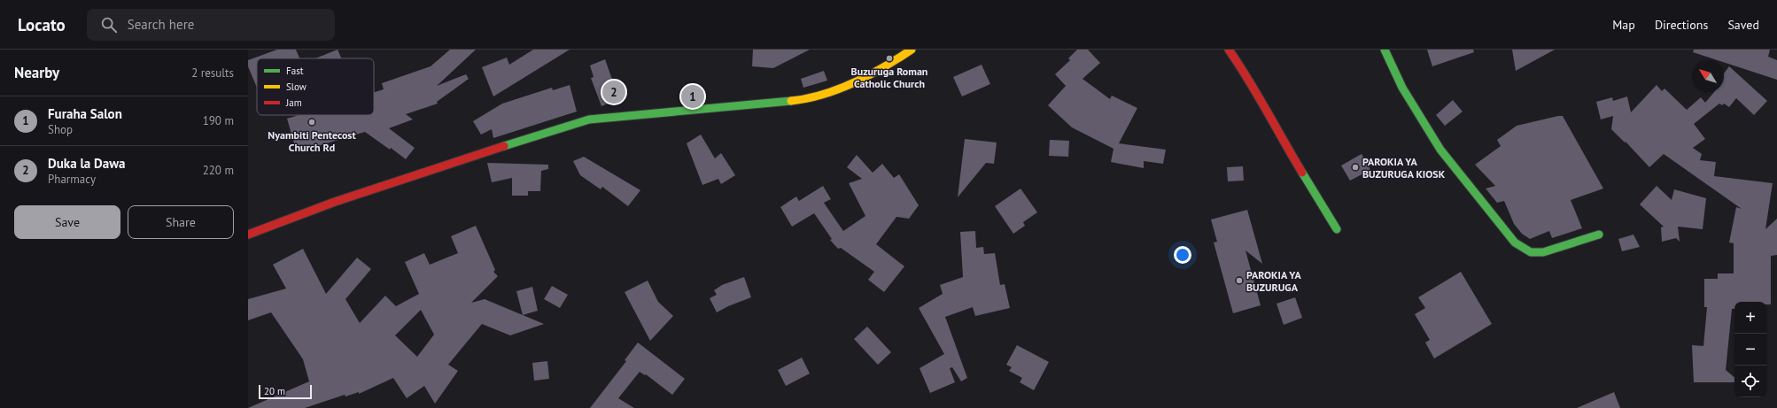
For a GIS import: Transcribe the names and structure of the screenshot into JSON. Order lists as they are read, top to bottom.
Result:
{
  "places": [
    "Buzuruga Roman Catholic Church",
    "Nyambiti Pentecost Church Rd",
    "PAROKIA YA BUZURUGA KIOSK",
    "PAROKIA YA BUZURUGA"
  ],
  "legend": ["Fast", "Slow", "Jam"],
  "scale_bar": "20 m",
  "north": "top left",
  "page": {
    "header": "Locato",
    "search": "Search here",
    "nav": ["Map", "Directions", "Saved"],
    "heading": ["Nearby", "2 results"],
    "pins": ["2", "1"],
    "list": [
      {
        "mark": "1",
        "name": "Furaha Salon",
        "note": "Shop",
        "value": "190 m"
      },
      {
        "mark": "2",
        "name": "Duka la Dawa",
        "note": "Pharmacy",
        "value": "220 m"
      }
    ],
    "buttons": ["Save", "Share"],
    "map_buttons": ["+", "−"],
    "scale": "20 m"
  }
}
